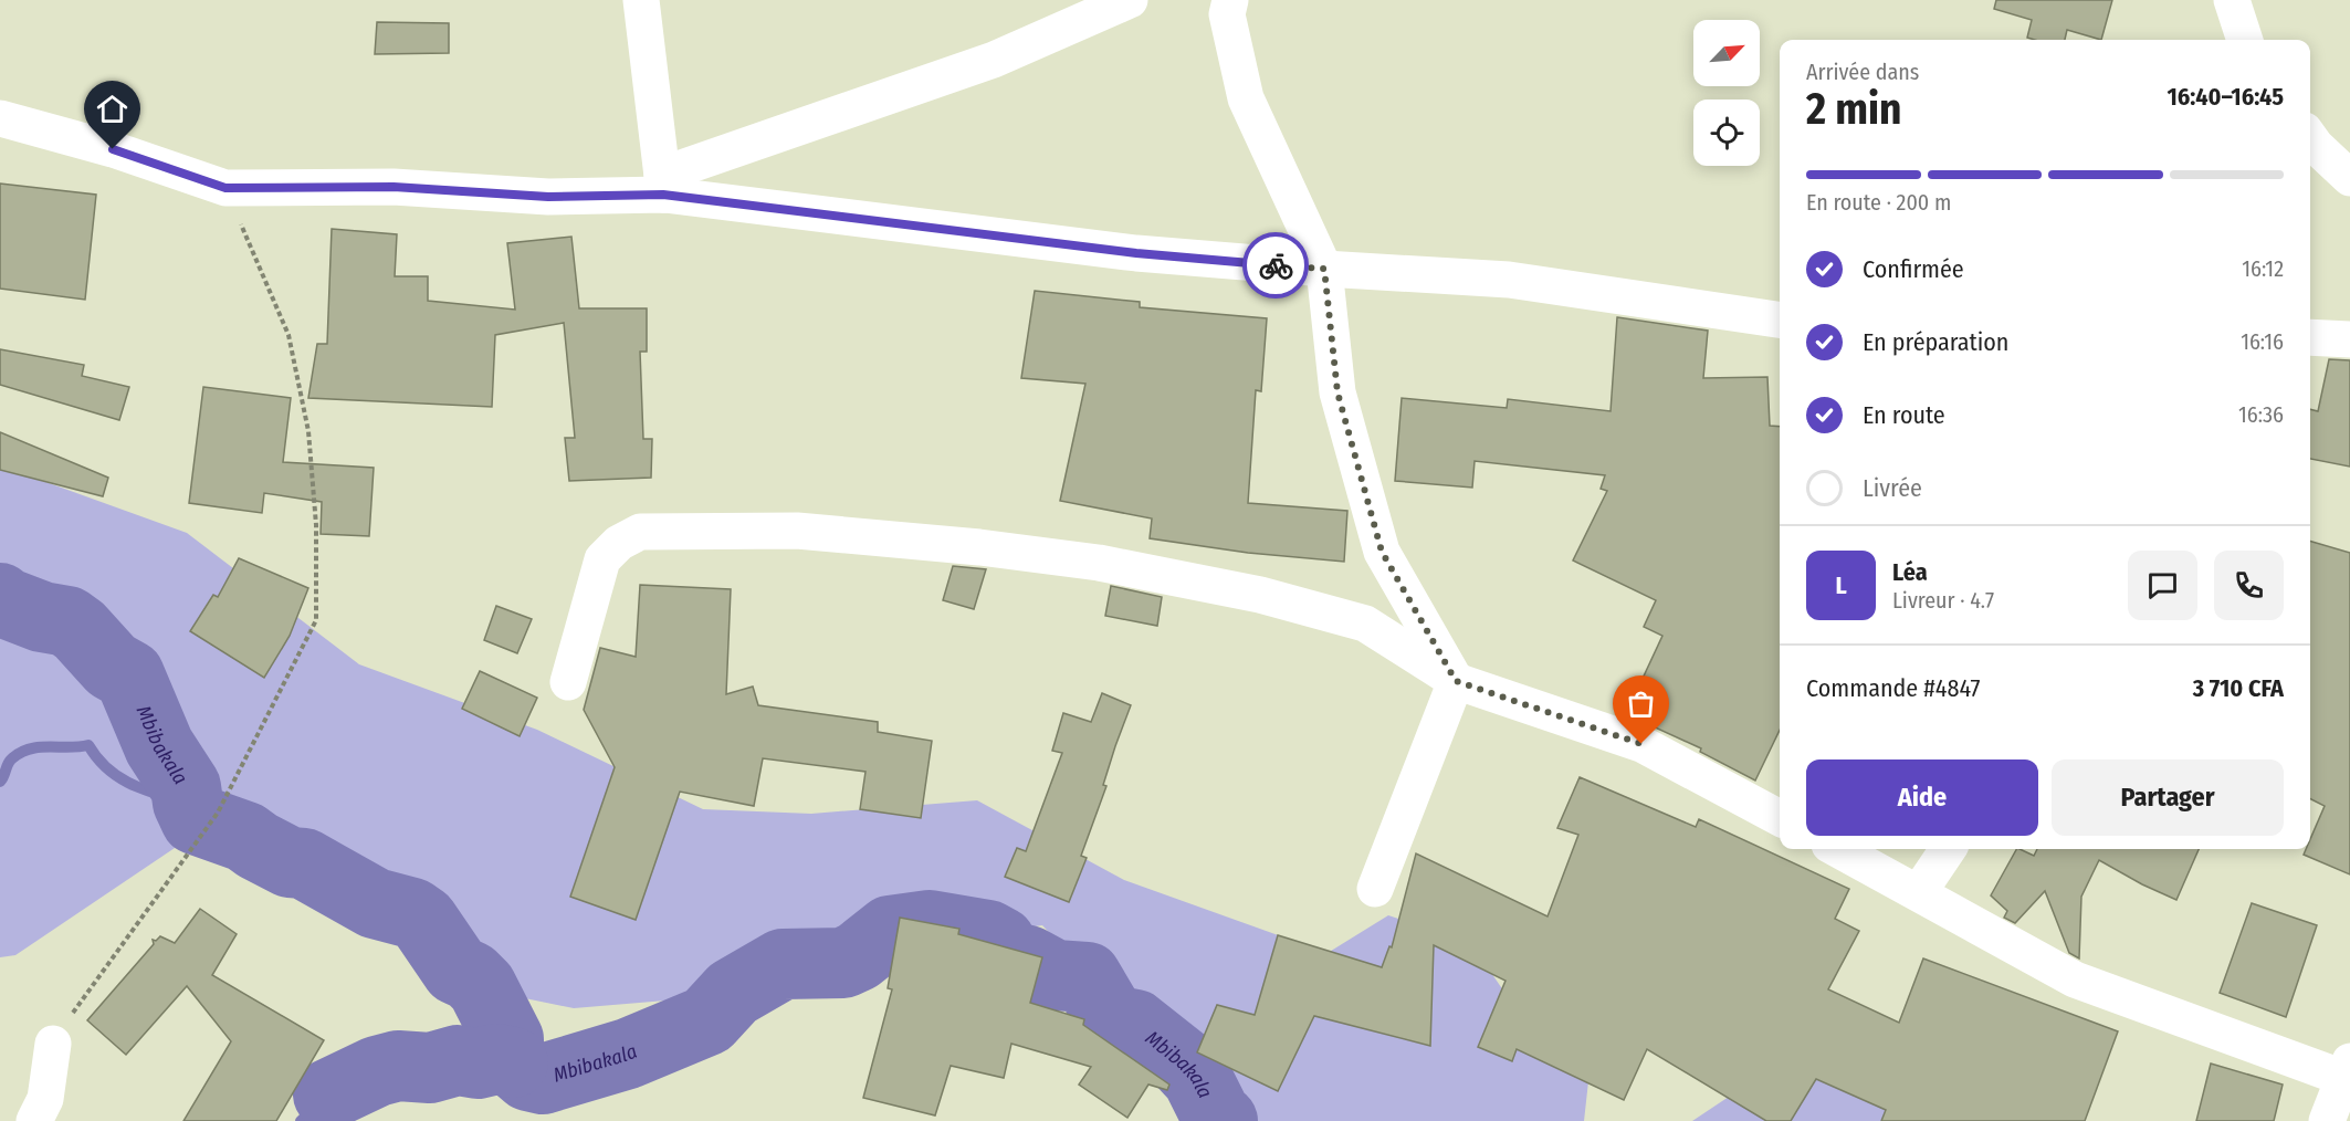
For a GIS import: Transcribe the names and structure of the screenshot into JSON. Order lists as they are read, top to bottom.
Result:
{
  "water": ["Mbibakala"],
  "north": "top right",
  "page": {
    "heading": ["2 min", "Arrivée dans", "16:40–16:45"],
    "panel": [
      "Léa",
      "Livreur · 4.7",
      "Commande #4847",
      "3 710 CFA"
    ],
    "bar": "En route · 200 m",
    "list": [
      ["Confirmée", "16:12"],
      ["En préparation", "16:16"],
      ["En route", "16:36"],
      "Livrée"
    ],
    "round": "L",
    "buttons": ["Aide", "Partager"]
  }
}
